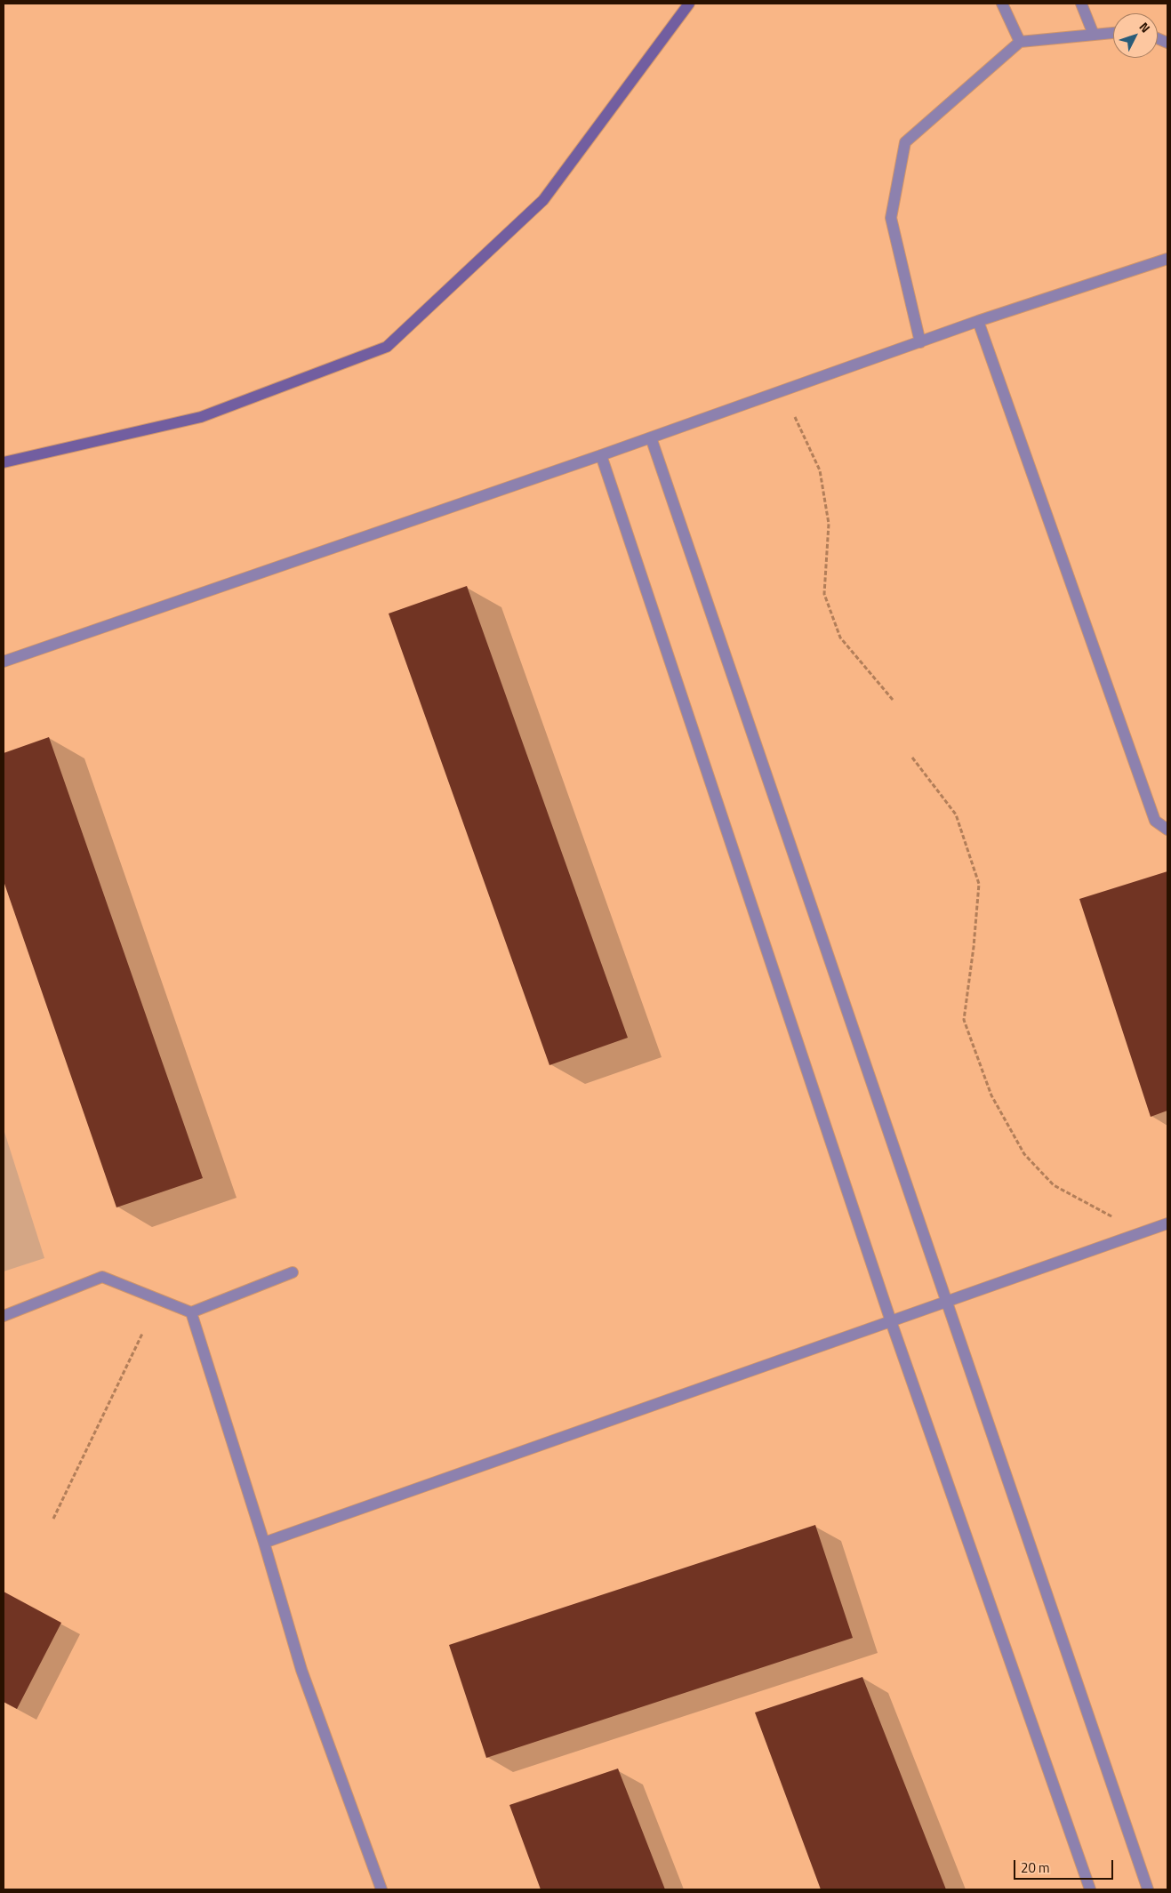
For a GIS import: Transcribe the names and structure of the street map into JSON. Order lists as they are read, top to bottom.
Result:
{
  "scale_bar": "20 m",
  "north": "top right"
}
